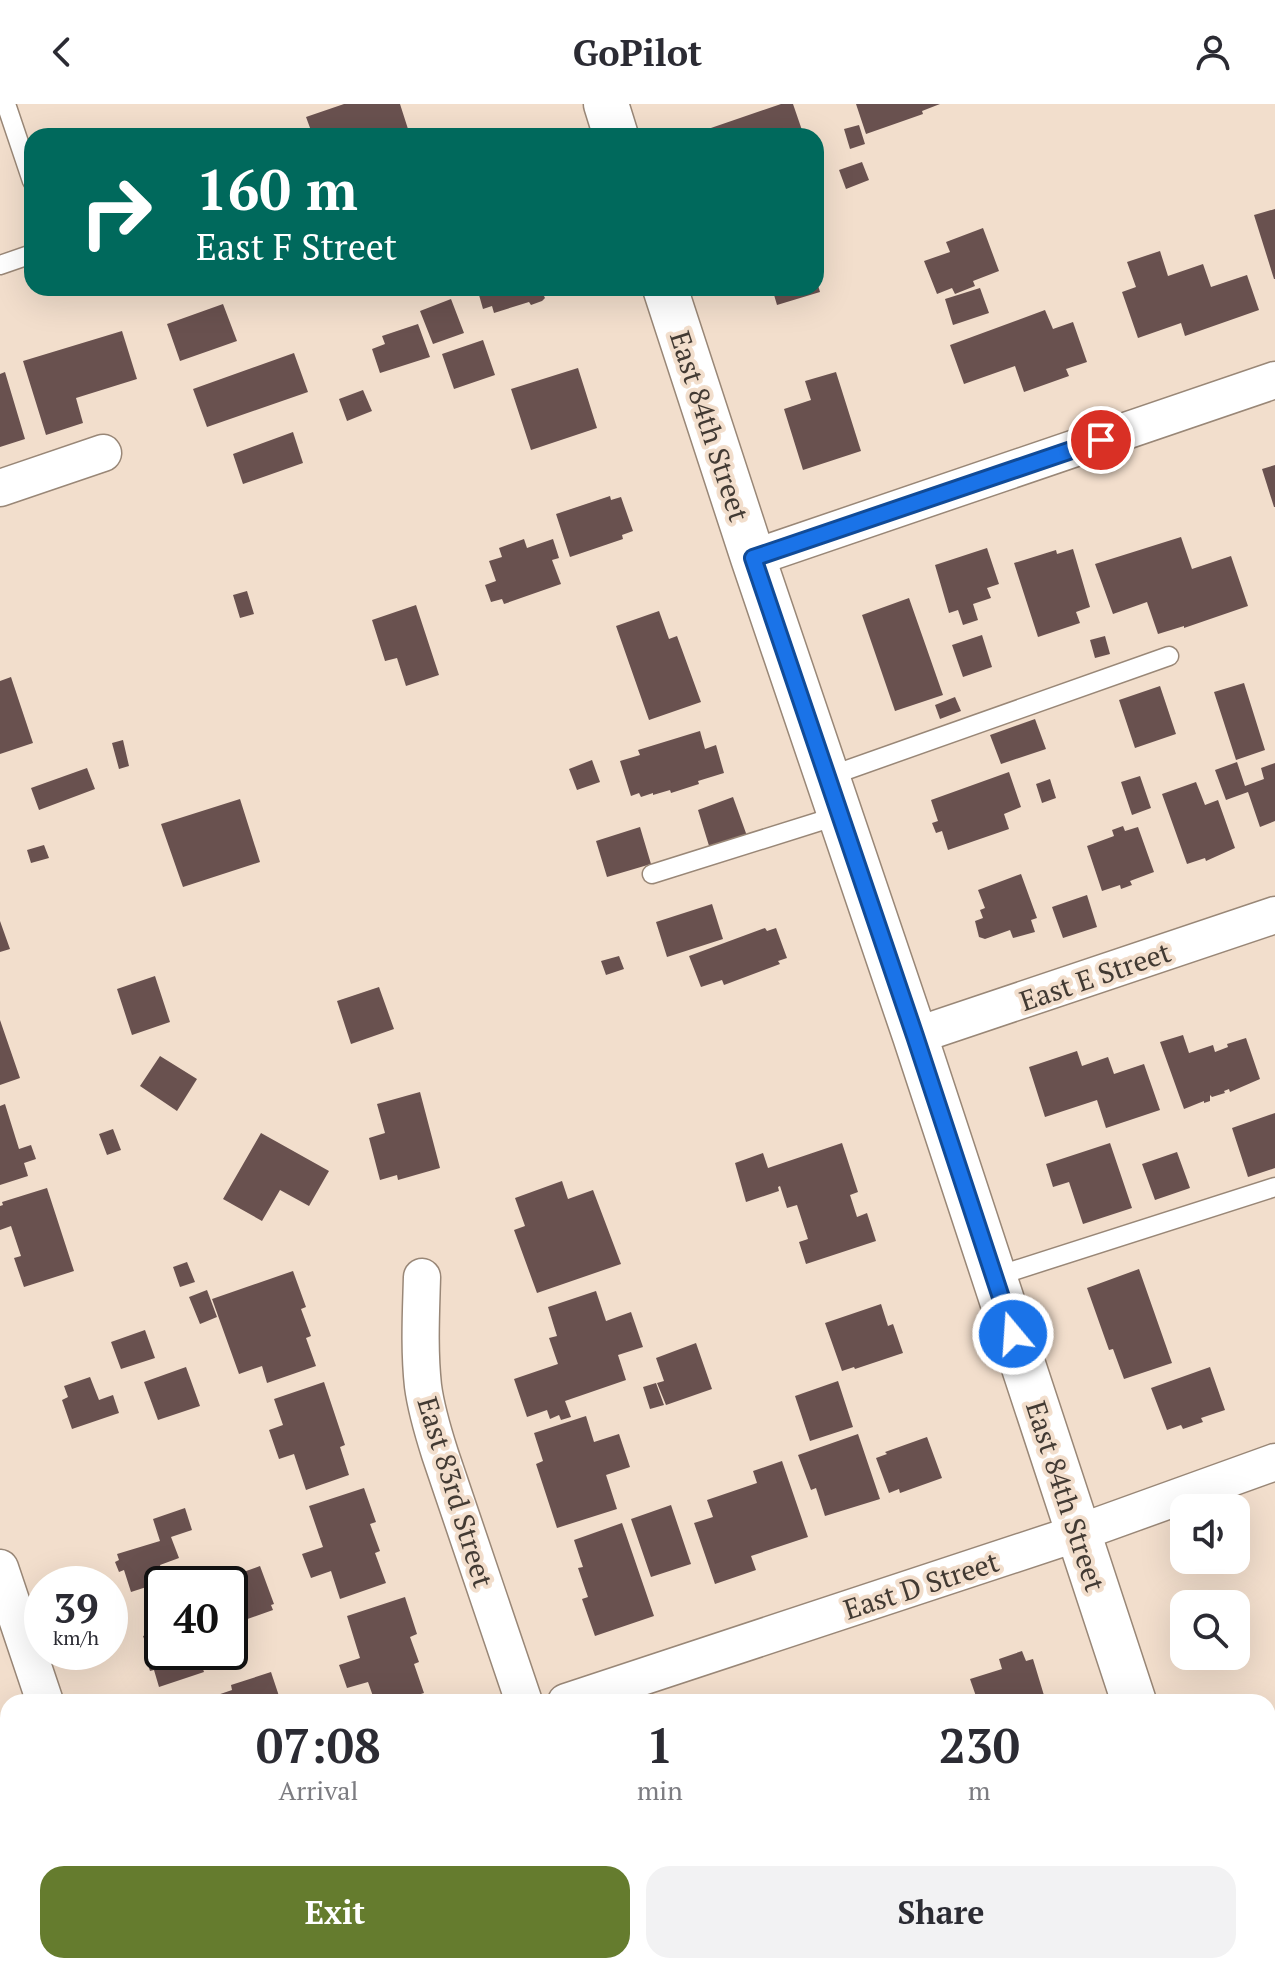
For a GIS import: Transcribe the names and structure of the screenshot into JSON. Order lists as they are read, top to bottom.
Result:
{
  "streets": {
    "street": [
      "East 84th Street",
      "East E Street",
      "East 83rd Street",
      "East D Street"
    ]
  },
  "crossings": [
    ["East 84th Street", "East E Street"],
    ["East 84th Street", "East D Street"]
  ],
  "page": {
    "header": "GoPilot",
    "turn": ["160 m", "East F Street"],
    "speed": "39 km/h",
    "limit": "40",
    "eta": [
      "07:08",
      "Arrival",
      "1",
      "min",
      "230",
      "m"
    ],
    "buttons": ["Exit", "Share"]
  }
}
